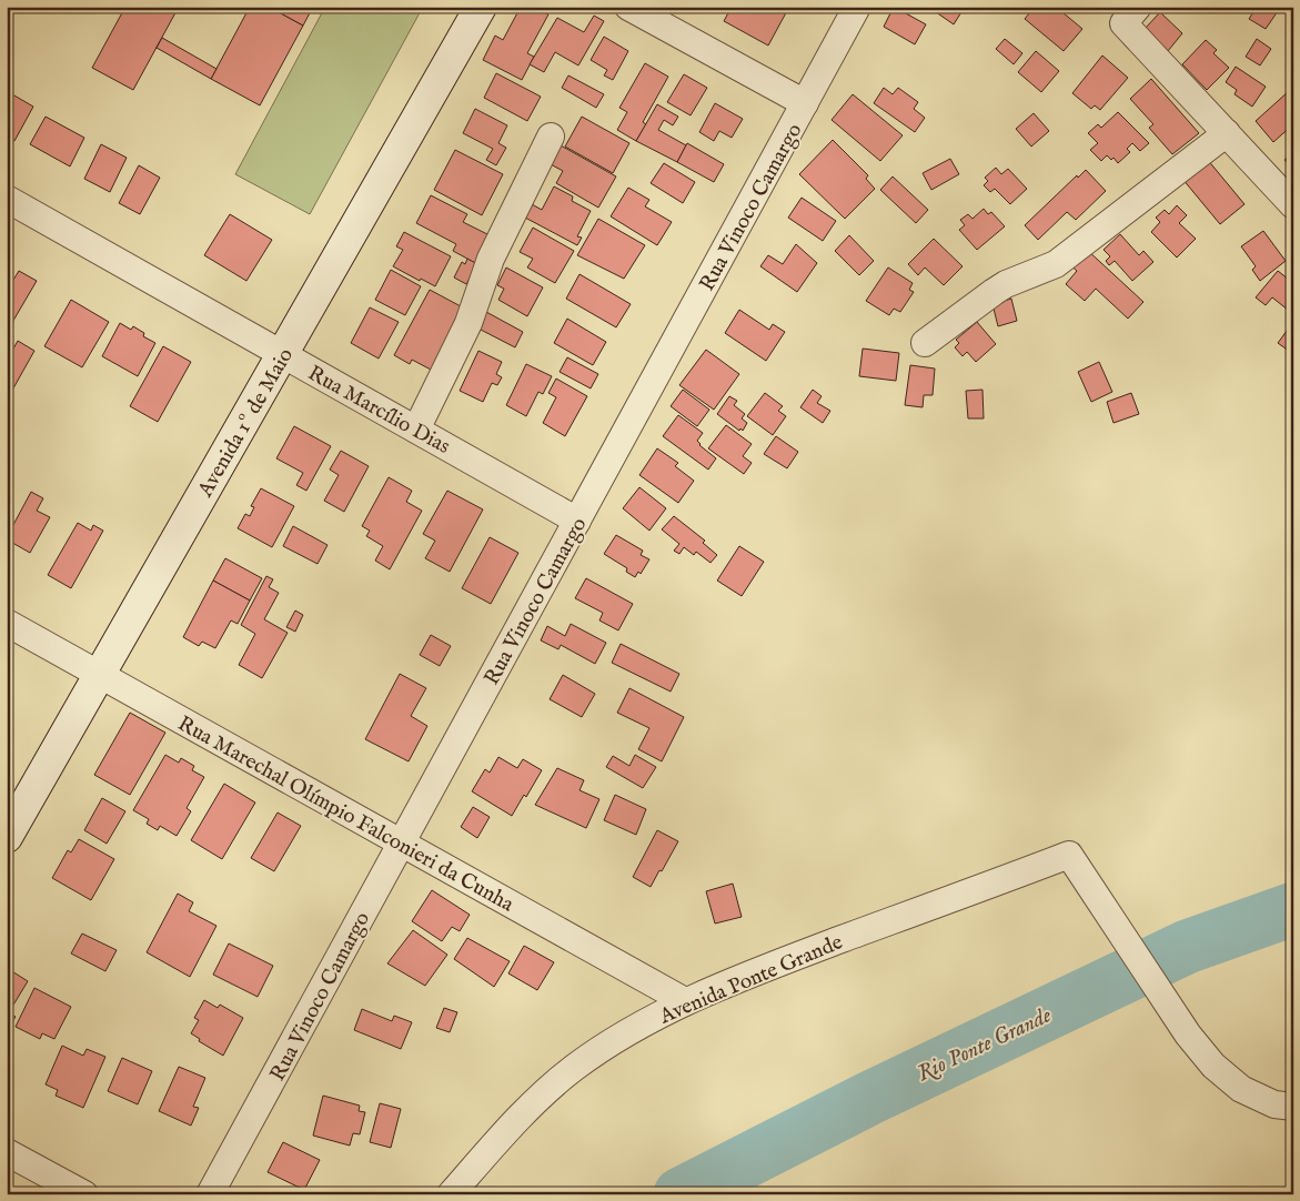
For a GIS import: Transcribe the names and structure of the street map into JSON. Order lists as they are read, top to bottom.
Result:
{
  "streets": {
    "street": [
      "Rua Vinoco Camargo",
      "Rua Marcílio Dias",
      "Avenida 1º de Maio",
      "Rua Marechal Olímpio Falconieri da Cunha",
      "Avenida Ponte Grande"
    ]
  },
  "crossings": [
    ["Rua Vinoco Camargo", "Rua Marcílio Dias"],
    ["Rua Vinoco Camargo", "Rua Marechal Olímpio Falconieri da Cunha"],
    ["Rua Marcílio Dias", "Avenida 1º de Maio"],
    ["Avenida 1º de Maio", "Rua Marechal Olímpio Falconieri da Cunha"],
    ["Rua Marechal Olímpio Falconieri da Cunha", "Avenida Ponte Grande"]
  ],
  "water": ["Rio Ponte Grande"]
}
